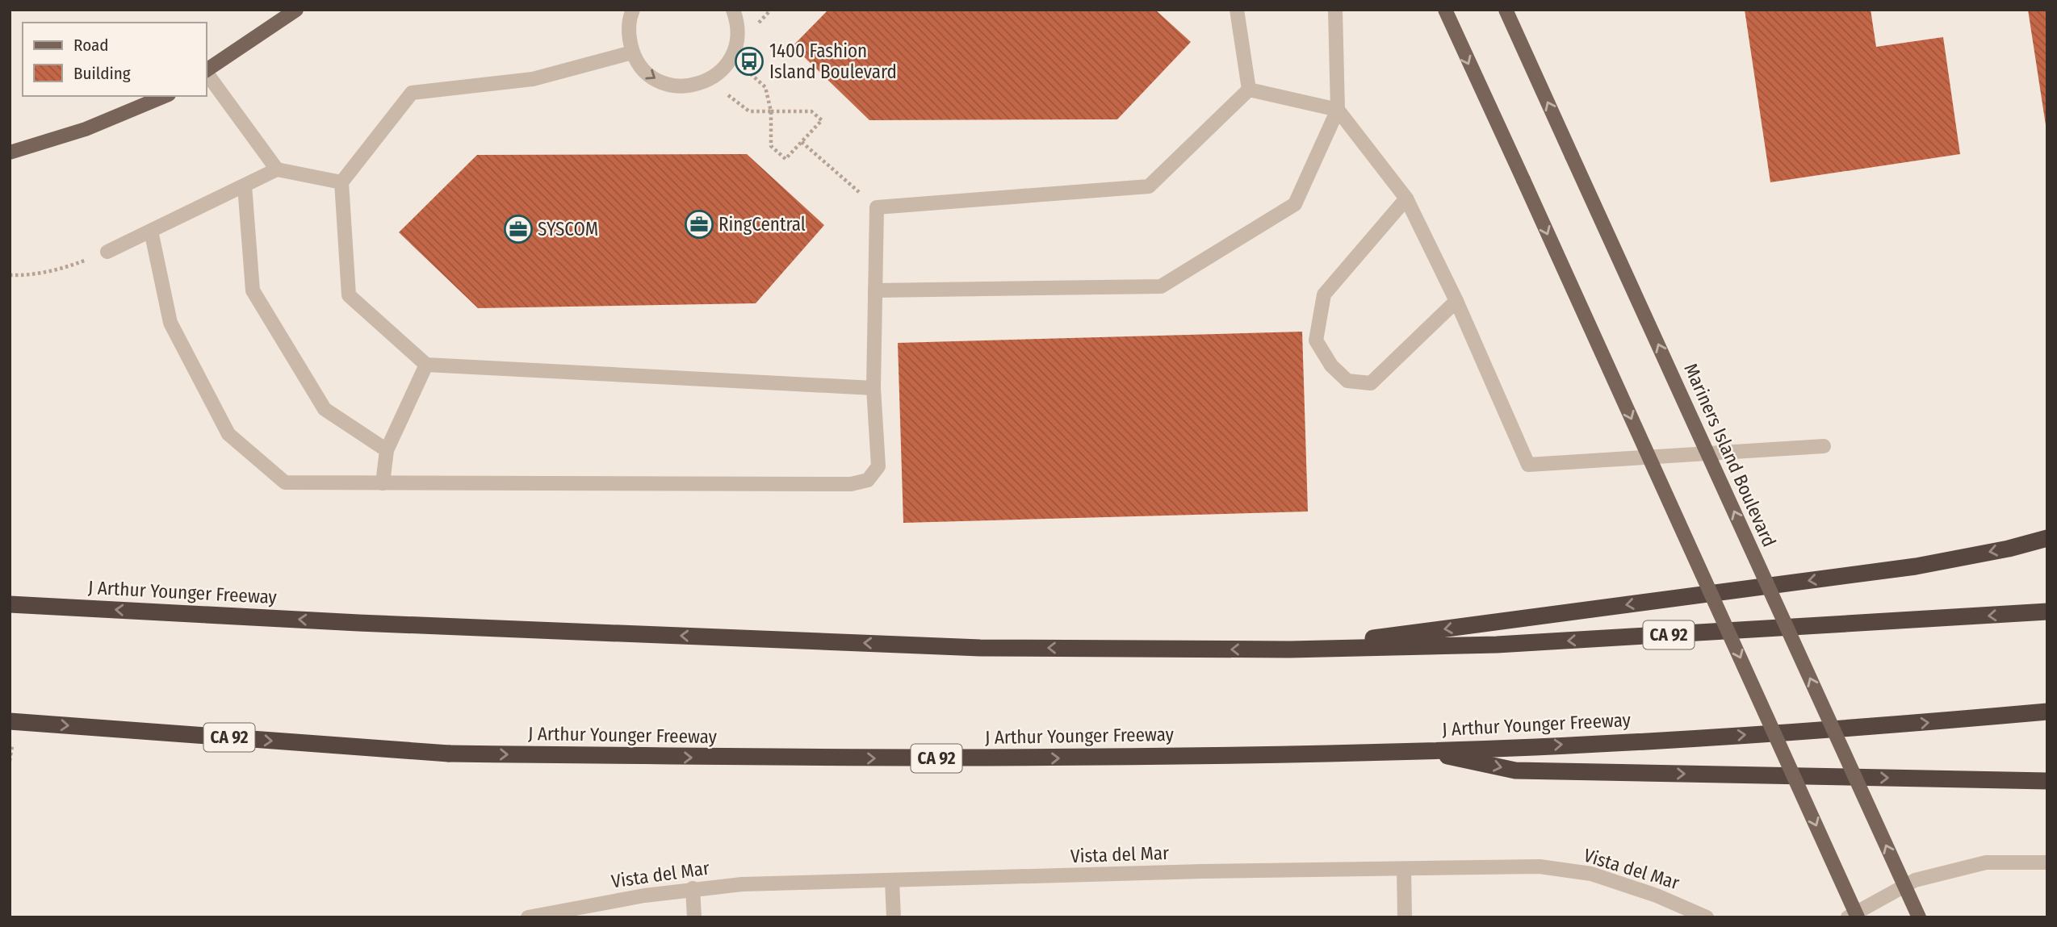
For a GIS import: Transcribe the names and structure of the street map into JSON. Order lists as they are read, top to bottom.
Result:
{
  "streets": {
    "highway": ["J Arthur Younger Freeway", "CA 92"],
    "main road": ["Mariners Island Boulevard"],
    "street": ["Vista del Mar"]
  },
  "places": {
    "bus stop": ["1400 Fashion Island Boulevard"],
    "office": ["RingCentral", "SYSCOM"]
  },
  "legend": ["Road", "Building"]
}
